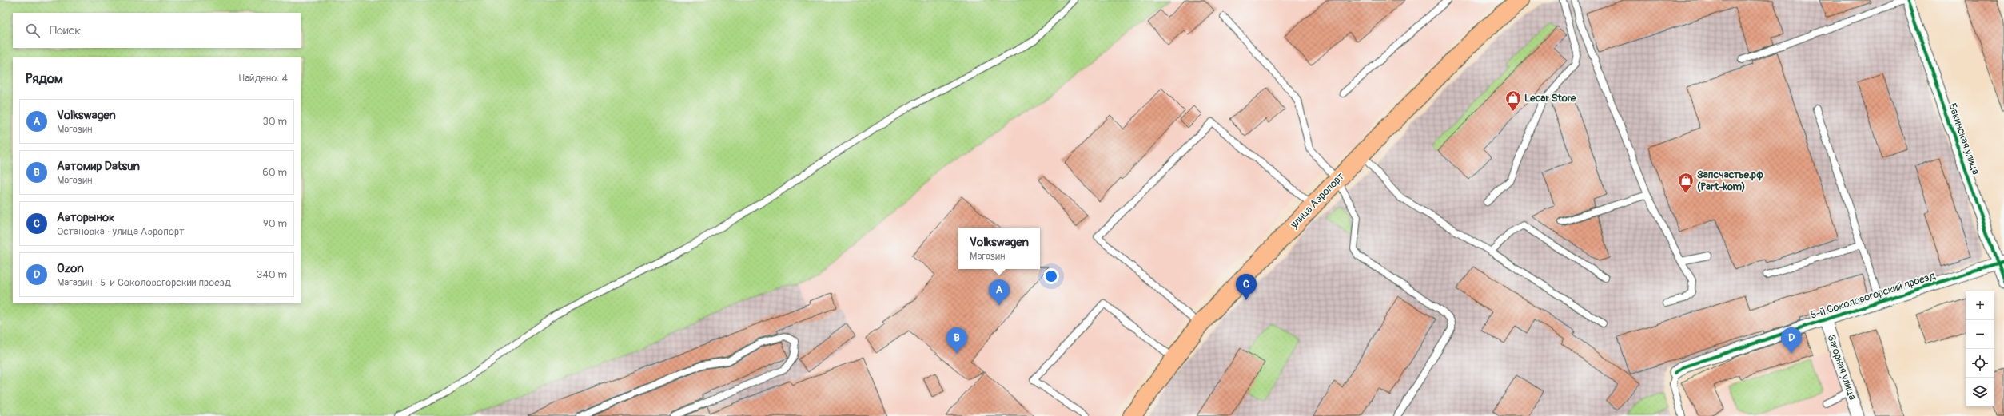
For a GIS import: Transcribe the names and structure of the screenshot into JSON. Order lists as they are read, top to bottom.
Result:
{
  "streets": {
    "main road": ["улица Аэропорт"],
    "street": ["Бакинская улица", "5-й Соколовогорский проезд", "Загорная улица"]
  },
  "crossings": [
    ["Бакинская улица", "5-й Соколовогорский проезд"],
    ["5-й Соколовогорский проезд", "Загорная улица"]
  ],
  "places": {
    "shop": ["Lecar Store", "Запсчастье.рф (Part-kom)"]
  },
  "page": {
    "search": "Поиск",
    "heading": ["Рядом", "Найдено: 4"],
    "list": [
      {
        "mark": "A",
        "name": "Volkswagen",
        "note": "Магазин",
        "value": "30 m"
      },
      {
        "mark": "B",
        "name": "Автомир Datsun",
        "note": "Магазин",
        "value": "60 m"
      },
      {
        "mark": "C",
        "name": "Авторынок",
        "note": "Остановка · улица Аэропорт",
        "value": "90 m"
      },
      {
        "mark": "D",
        "name": "Ozon",
        "note": "Магазин · 5-й Соколовогорский проезд",
        "value": "340 m"
      }
    ],
    "popup": ["Volkswagen", "Магазин"],
    "pins": [
      "C",
      "A",
      "B",
      "D"
    ],
    "map_buttons": ["+", "−"]
  }
}
